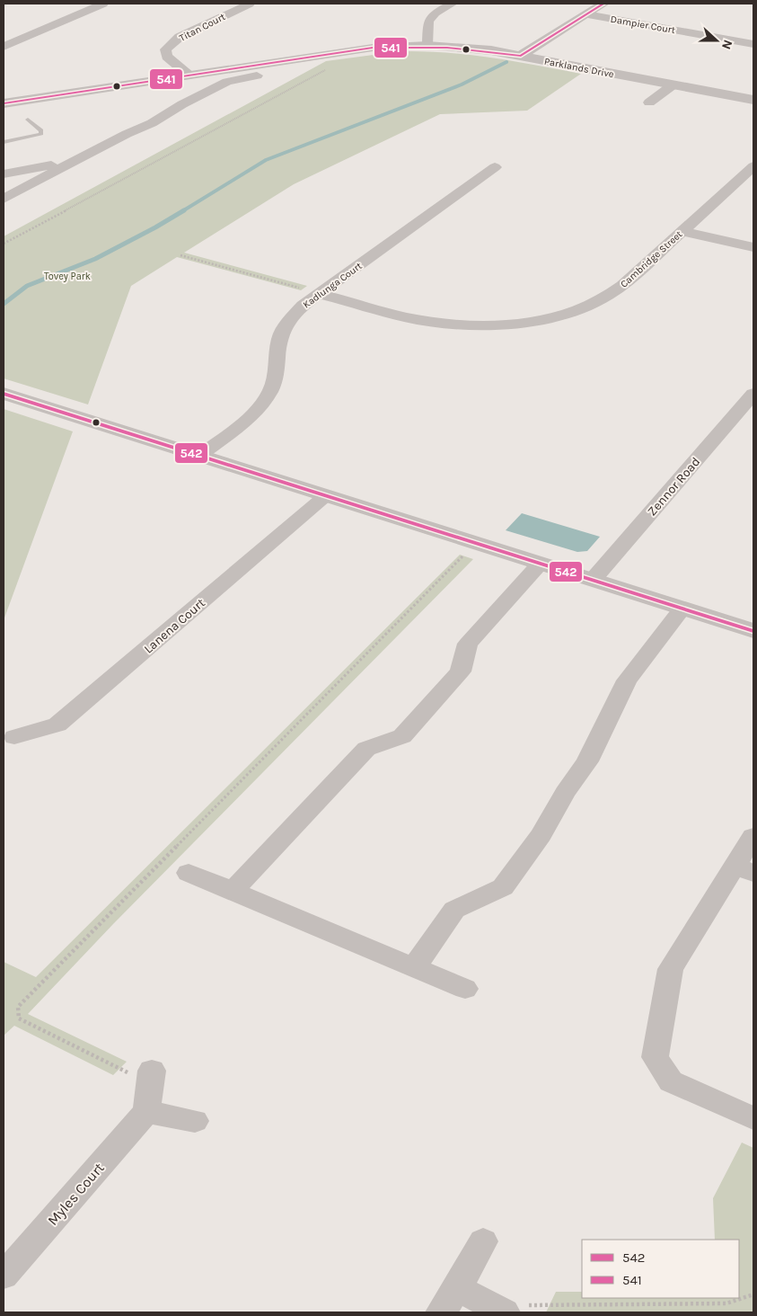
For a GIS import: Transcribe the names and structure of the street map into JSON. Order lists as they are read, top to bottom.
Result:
{
  "streets": {
    "street": [
      "Dampier Court",
      "Titan Court",
      "Parklands Drive",
      "Cambridge Street",
      "Kadlunga Court",
      "Zennor Road",
      "Lanena Court",
      "Myles Court"
    ]
  },
  "crossings": [
    ["Titan Court", "Parklands Drive"],
    ["Cambridge Street", "Kadlunga Court"]
  ],
  "parks": ["Tovey Park"],
  "lines": ["transit line 541", "transit line 542"],
  "legend": ["542", "541"],
  "north": "right"
}
